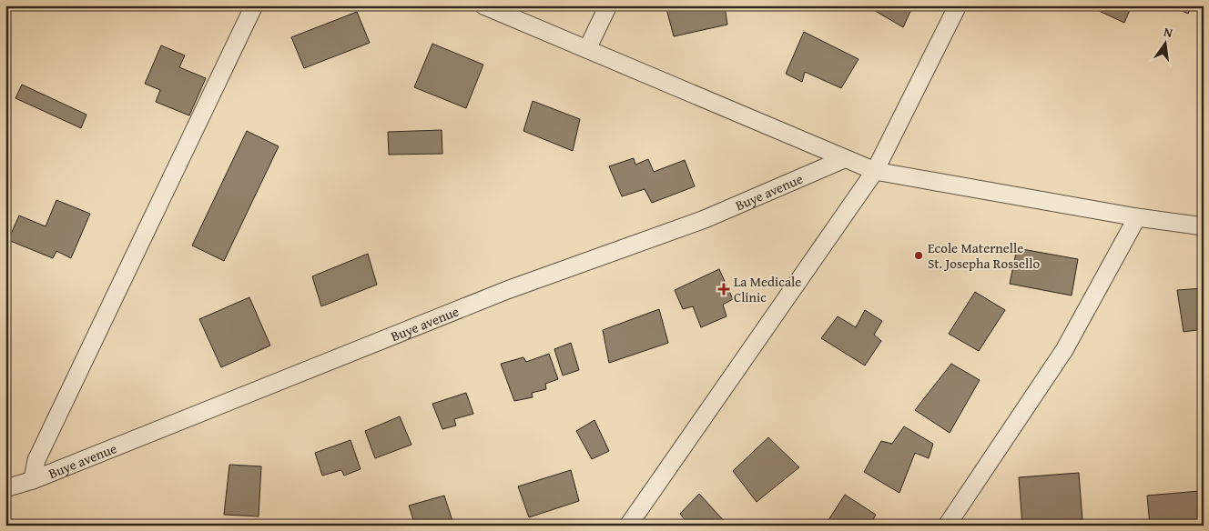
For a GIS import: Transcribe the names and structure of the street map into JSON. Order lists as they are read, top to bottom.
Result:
{
  "streets": {
    "street": ["Buye avenue"]
  },
  "places": {
    "other": ["Ecole Maternelle St. Josepha Rossello"],
    "health": ["La Medicale Clinic"]
  },
  "north": "top"
}
